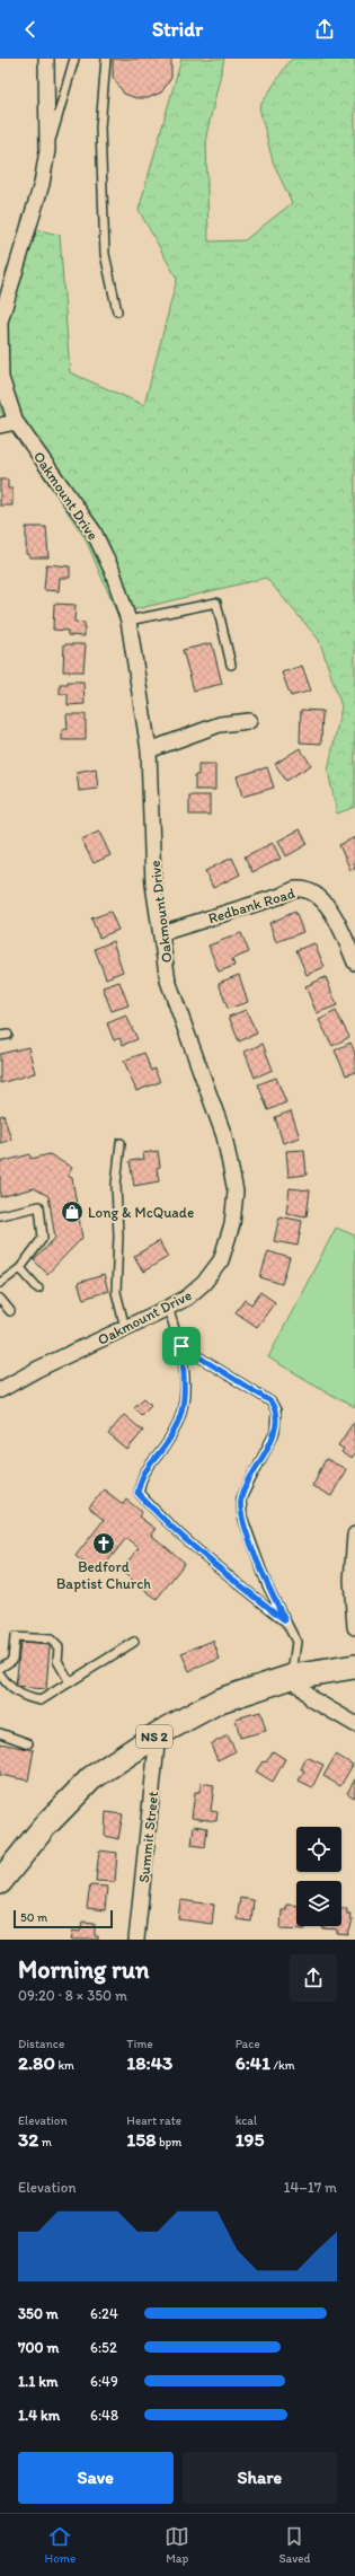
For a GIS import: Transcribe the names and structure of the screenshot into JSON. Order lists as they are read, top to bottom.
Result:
{
  "streets": {
    "main road": ["NS 2"],
    "street": ["Oakmount Drive", "Redbank Road", "Summit Street"]
  },
  "crossings": [
    ["Oakmount Drive", "Redbank Road"],
    ["NS 2", "Summit Street"]
  ],
  "places": {
    "shop": ["Long & McQuade"],
    "church": ["Bedford Baptist Church"]
  },
  "scale_bar": "50 m",
  "page": {
    "header": "Stridr",
    "scale": "50 m",
    "heading": ["Morning run", "09:20 · 8 × 350 m"],
    "stats": [
      ["Distance", "2.80 km"],
      ["Time", "18:43"],
      ["Pace", "6:41 /km"],
      ["Elevation", "32 m"],
      ["Heart rate", "158 bpm"],
      ["kcal", "195"]
    ],
    "chart": ["Elevation", "14–17 m"],
    "list": [
      {
        "name": "350 m",
        "note": "6:24"
      },
      {
        "name": "700 m",
        "note": "6:52"
      },
      {
        "name": "1.1 km",
        "note": "6:49"
      },
      {
        "name": "1.4 km",
        "note": "6:48"
      }
    ],
    "buttons": ["Save", "Share"],
    "tabs": ["Home", "Map", "Saved"]
  }
}
